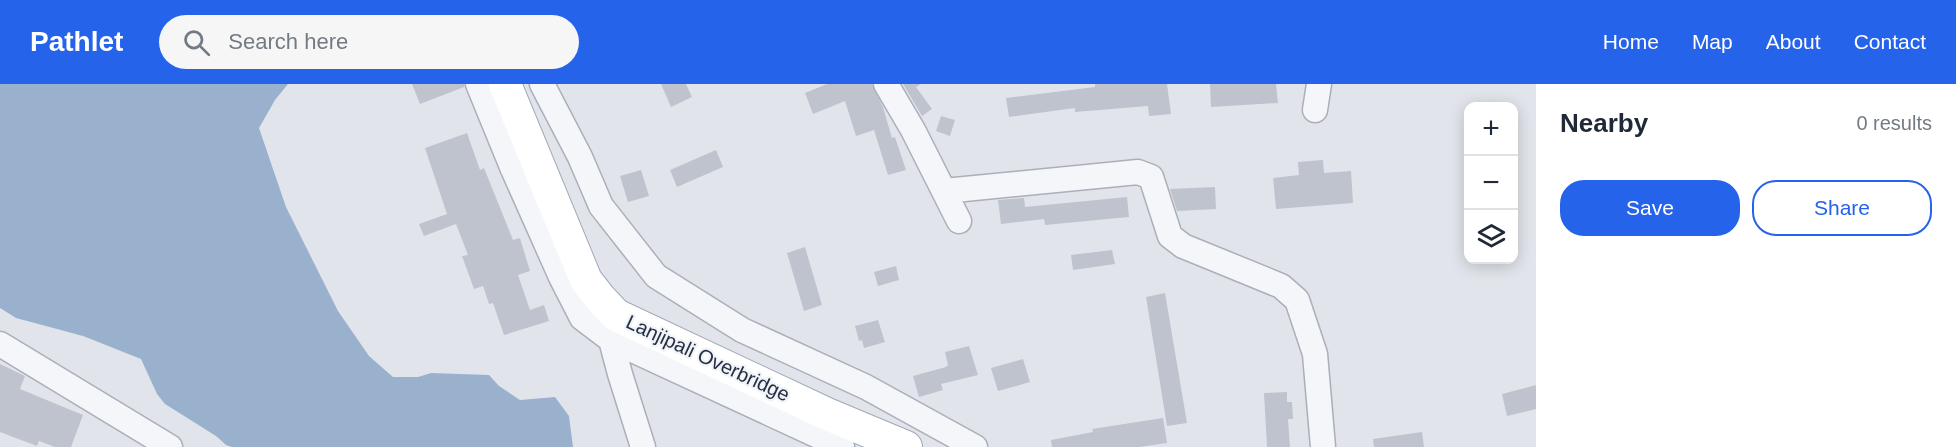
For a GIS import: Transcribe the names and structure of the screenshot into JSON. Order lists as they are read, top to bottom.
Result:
{
  "streets": {
    "main road": ["Lanjipali Overbridge"]
  },
  "page": {
    "header": "Pathlet",
    "search": "Search here",
    "nav": [
      "Home",
      "Map",
      "About",
      "Contact"
    ],
    "heading": ["Nearby", "0 results"],
    "map_buttons": ["+", "−"],
    "buttons": ["Save", "Share"]
  }
}
